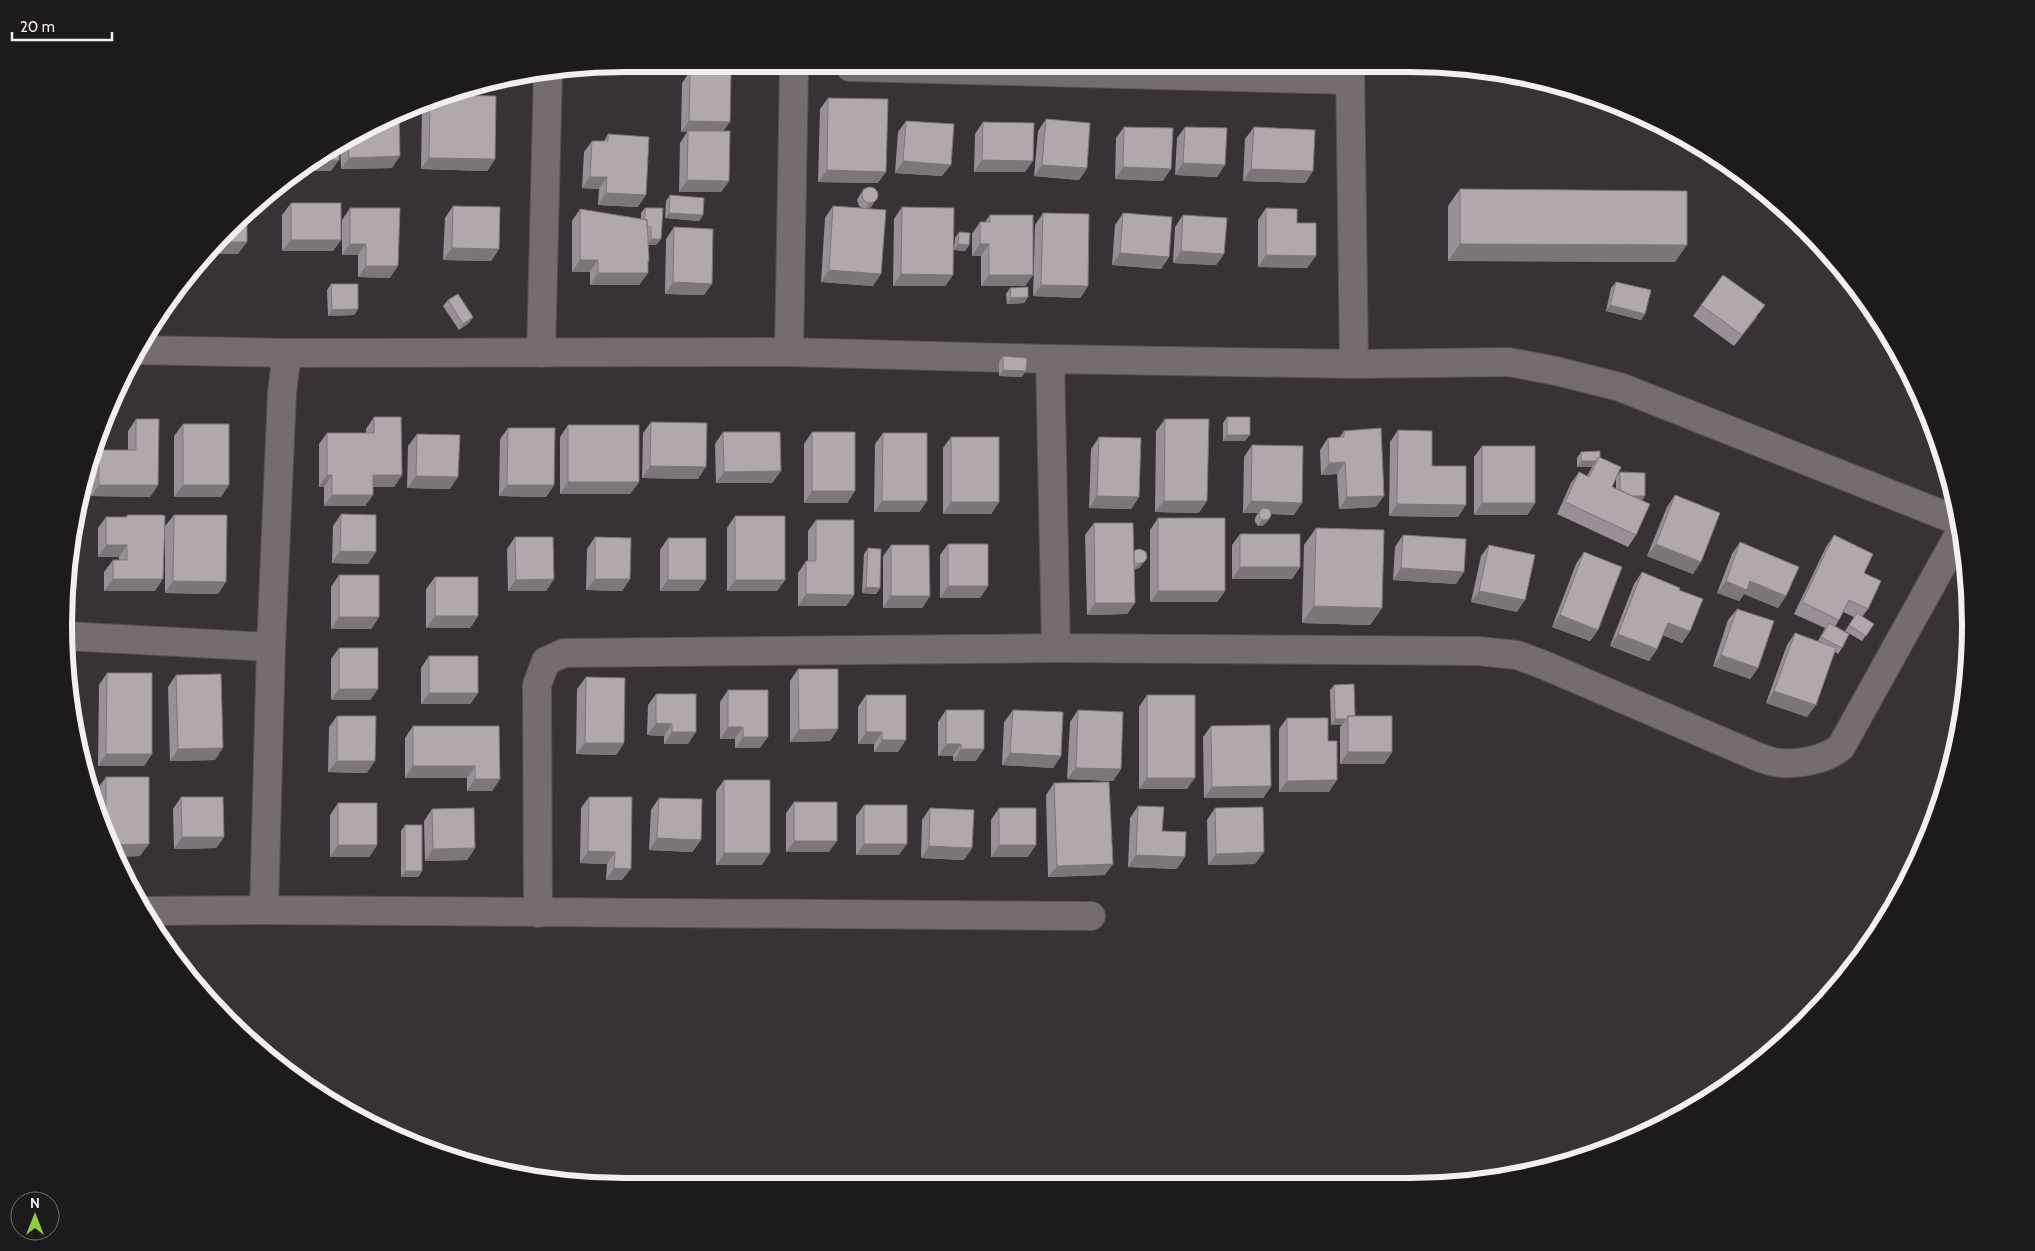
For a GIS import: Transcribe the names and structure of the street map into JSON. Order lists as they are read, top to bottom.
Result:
{
  "scale_bar": "20 m",
  "north": "top"
}
